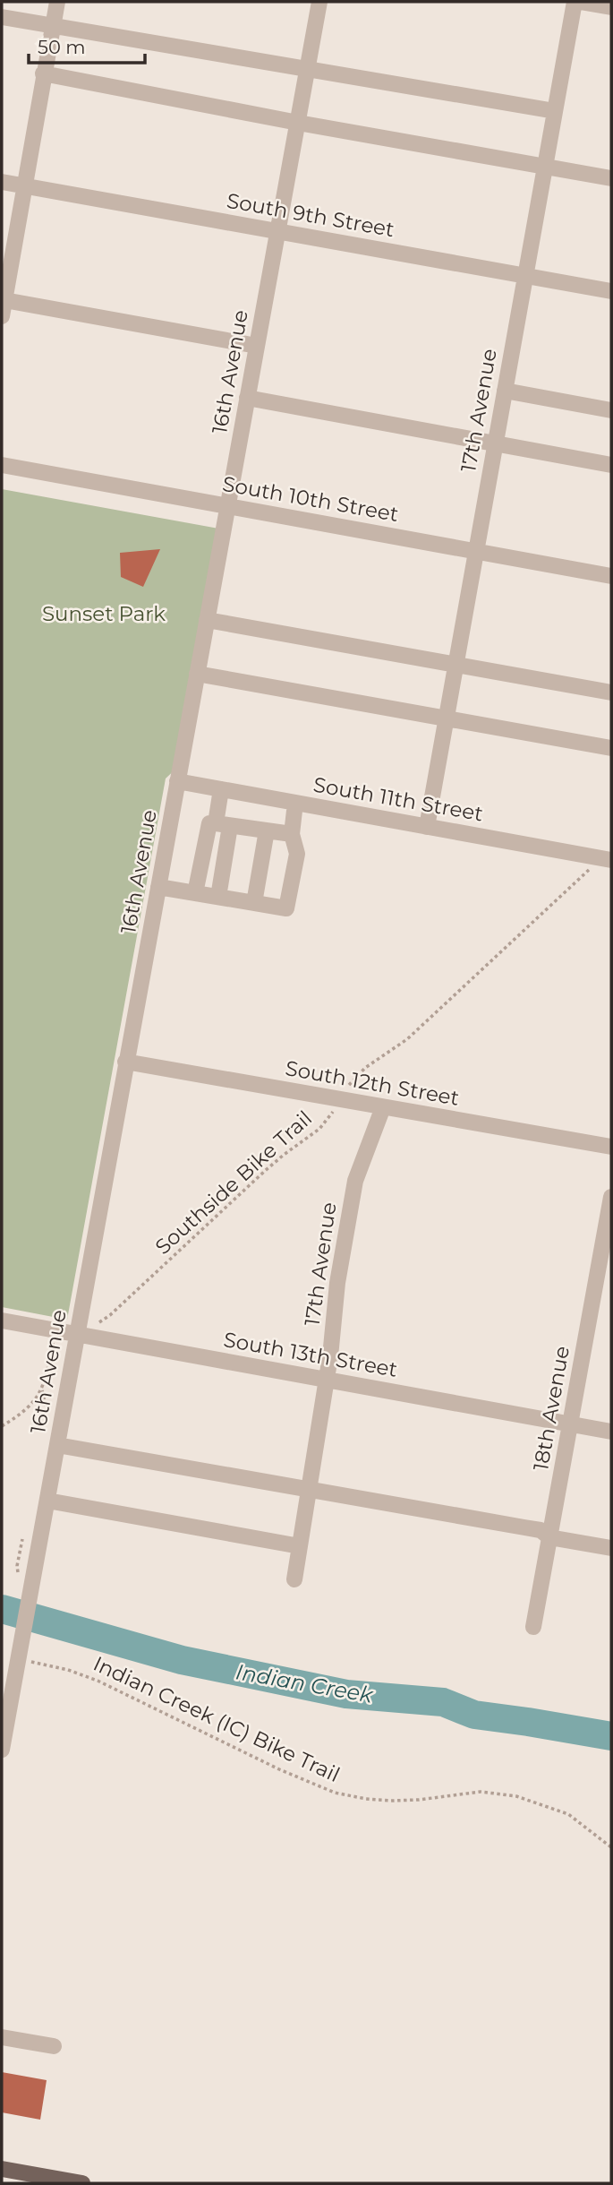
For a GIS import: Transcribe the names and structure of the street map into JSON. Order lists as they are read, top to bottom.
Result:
{
  "streets": {
    "street": [
      "South 9th Street",
      "16th Avenue",
      "17th Avenue",
      "South 10th Street",
      "South 11th Street",
      "South 12th Street",
      "South 13th Street",
      "18th Avenue"
    ],
    "path": ["Southside Bike Trail", "Indian Creek (IC) Bike Trail"]
  },
  "crossings": [
    ["South 9th Street", "16th Avenue"],
    ["South 9th Street", "17th Avenue"],
    ["16th Avenue", "South 10th Street"],
    ["16th Avenue", "South 11th Street"],
    ["16th Avenue", "South 12th Street"],
    ["16th Avenue", "South 13th Street"],
    ["16th Avenue", "Indian Creek (IC) Bike Trail"],
    ["17th Avenue", "South 10th Street"],
    ["17th Avenue", "South 11th Street"],
    ["17th Avenue", "South 12th Street"],
    ["17th Avenue", "South 13th Street"],
    ["South 11th Street", "Southside Bike Trail"],
    ["South 12th Street", "Southside Bike Trail"],
    ["South 13th Street", "18th Avenue"]
  ],
  "water": ["Indian Creek"],
  "parks": ["Sunset Park"],
  "scale_bar": "50 m"
}
